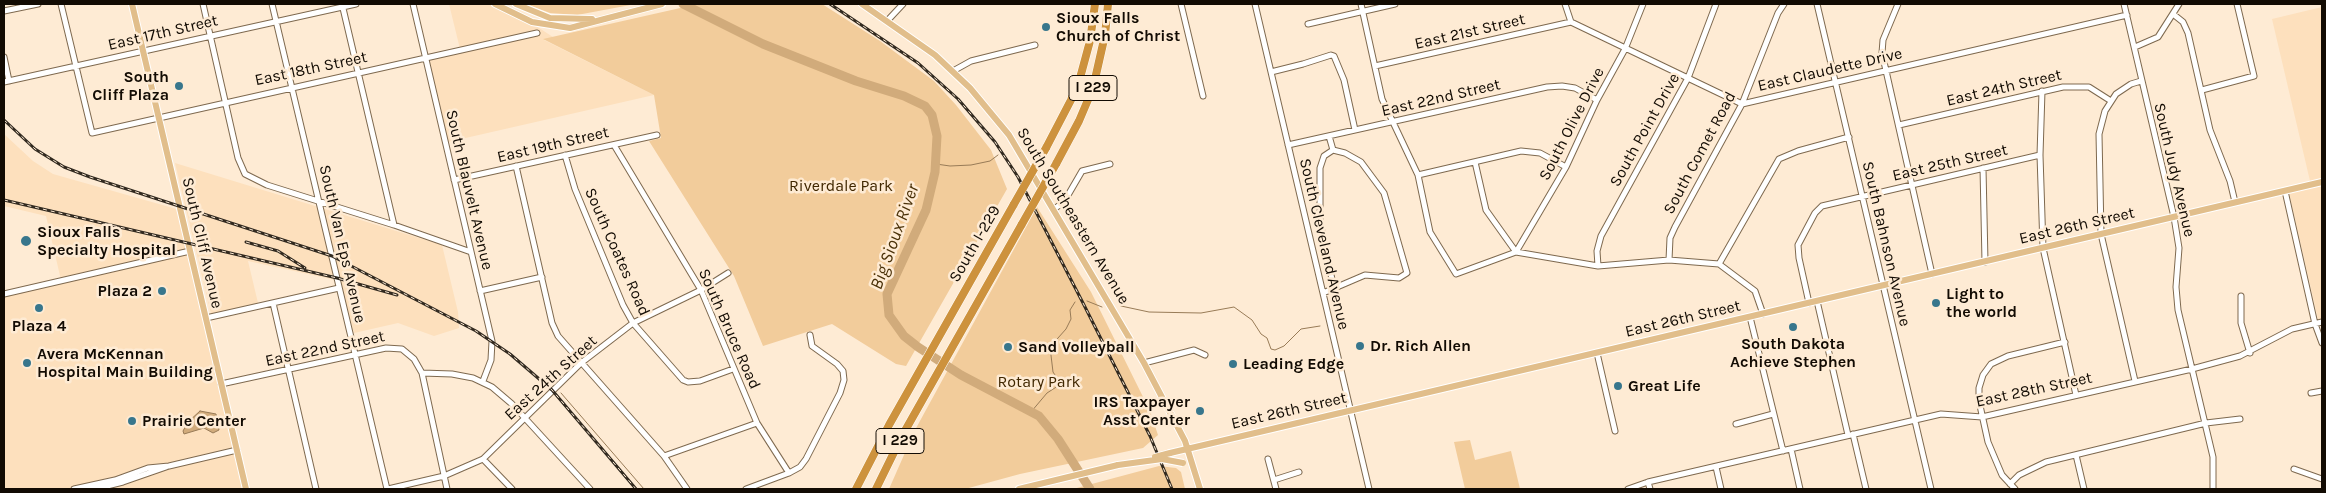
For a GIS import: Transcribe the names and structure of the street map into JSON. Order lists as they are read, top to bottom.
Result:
{
  "streets": {
    "highway": ["I 229", "South I-229"],
    "main road": ["South Southeastern Avenue", "East 26th Street", "South Cliff Avenue"],
    "street": [
      "East 21st Street",
      "East 17th Street",
      "East 18th Street",
      "East Claudette Drive",
      "East 24th Street",
      "East 22nd Street",
      "South Olive Drive",
      "South Point Drive",
      "East 19th Street",
      "South Comet Road",
      "East 25th Street",
      "South Judy Avenue",
      "South Blauvelt Avenue",
      "South Van Eps Avenue",
      "South Cleveland Avenue",
      "South Bahnson Avenue",
      "South Coates Road",
      "South Bruce Road",
      "East 28th Street"
    ]
  },
  "crossings": [
    ["East 21st Street", "East Claudette Drive"],
    ["East 17th Street", "East 18th Street"],
    ["East 17th Street", "South Cliff Avenue"],
    ["East 17th Street", "South Van Eps Avenue"],
    ["East 18th Street", "South Blauvelt Avenue"],
    ["East 18th Street", "South Cliff Avenue"],
    ["East 18th Street", "South Van Eps Avenue"],
    ["East Claudette Drive", "South Olive Drive"],
    ["East Claudette Drive", "South Point Drive"],
    ["East Claudette Drive", "South Comet Road"],
    ["East Claudette Drive", "South Judy Avenue"],
    ["East Claudette Drive", "South Bahnson Avenue"],
    ["East 24th Street", "South Van Eps Avenue"],
    ["East 24th Street", "South Coates Road"],
    ["East 24th Street", "South Bruce Road"],
    ["East 22nd Street", "South Olive Drive"],
    ["East 22nd Street", "South Cliff Avenue"],
    ["East 22nd Street", "South Van Eps Avenue"],
    ["East 22nd Street", "South Cleveland Avenue"],
    ["East 19th Street", "South Blauvelt Avenue"],
    ["East 19th Street", "South Coates Road"],
    ["East 19th Street", "South Bruce Road"],
    ["East 25th Street", "East 26th Street"],
    ["East 25th Street", "South Bahnson Avenue"],
    ["East 25th Street", "East 28th Street"],
    ["South Judy Avenue", "East 26th Street"],
    ["South Judy Avenue", "East 28th Street"],
    ["South Southeastern Avenue", "East 26th Street"],
    ["East 26th Street", "South Cleveland Avenue"],
    ["East 26th Street", "South Bahnson Avenue"],
    ["South Bahnson Avenue", "East 28th Street"],
    ["South Coates Road", "South Bruce Road"]
  ],
  "water": ["Big Sioux River"],
  "parks": ["Riverdale Park", "Rotary Park"],
  "places": [
    "Sioux Falls Church of Christ",
    "South Cliff Plaza",
    "Sioux Falls Specialty Hospital",
    "Plaza 2",
    "Light to the world",
    "Plaza 4",
    "South Dakota Achieve Stephen",
    "Dr. Rich Allen",
    "Sand Volleyball",
    "Avera McKennan Hospital Main Building",
    "Leading Edge",
    "Great Life",
    "IRS Taxpayer Asst Center",
    "Prairie Center"
  ]
}
